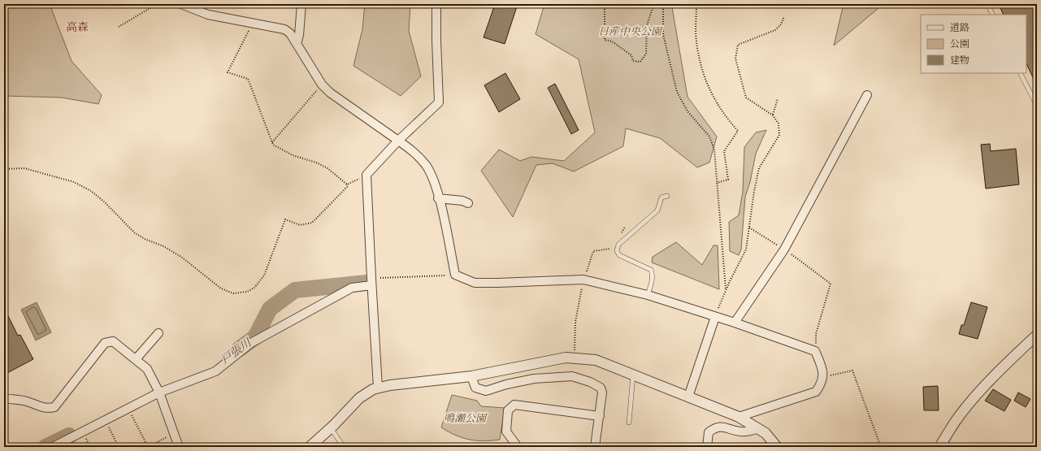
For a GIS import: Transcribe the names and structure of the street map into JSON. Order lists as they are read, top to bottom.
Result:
{
  "districts": ["高森"],
  "water": ["戸張川"],
  "parks": ["日産中央公園", "鳴瀬公園"],
  "legend": ["道路", "公園", "建物"]
}
